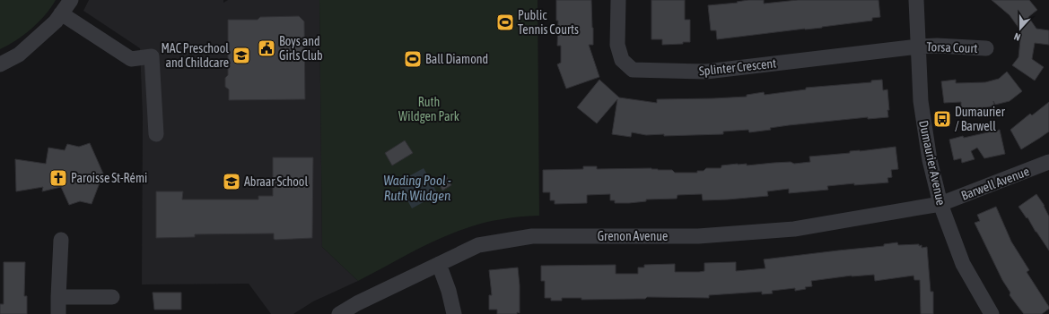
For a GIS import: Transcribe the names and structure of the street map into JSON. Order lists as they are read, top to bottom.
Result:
{
  "streets": {
    "street": [
      "Torsa Court",
      "Splinter Crescent",
      "Dumaurier Avenue",
      "Barwell Avenue",
      "Grenon Avenue"
    ]
  },
  "crossings": [
    ["Torsa Court", "Splinter Crescent"],
    ["Torsa Court", "Dumaurier Avenue"],
    ["Splinter Crescent", "Dumaurier Avenue"],
    ["Dumaurier Avenue", "Barwell Avenue"],
    ["Dumaurier Avenue", "Grenon Avenue"],
    ["Barwell Avenue", "Grenon Avenue"]
  ],
  "water": ["Wading Pool - Ruth Wildgen"],
  "parks": ["Ruth Wildgen Park"],
  "places": {
    "sports": ["Public Tennis Courts", "Ball Diamond"],
    "public building": ["Boys and Girls Club"],
    "school or university": ["MAC Preschool and Childcare", "Abraar School"],
    "bus stop": ["Dumaurier / Barwell"],
    "church": ["Paroisse St-Rémi"]
  },
  "north": "bottom"
}
